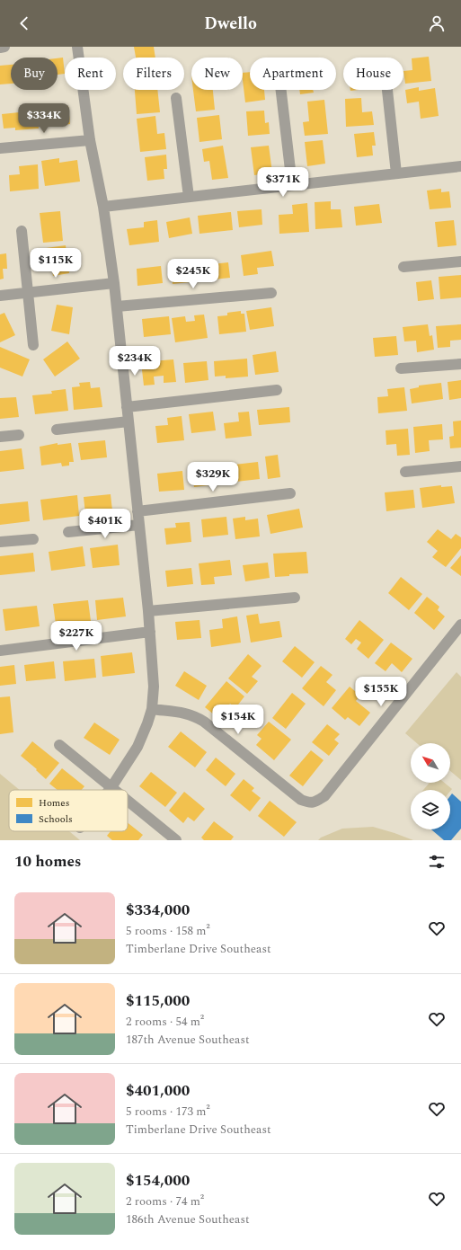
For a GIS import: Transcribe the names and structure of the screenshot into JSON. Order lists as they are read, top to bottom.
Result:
{
  "legend": ["Homes", "Schools"],
  "north": "top left",
  "page": {
    "header": "Dwello",
    "chip": [
      "Buy",
      "Rent",
      "Filters",
      "New",
      "Apartment",
      "House"
    ],
    "price": [
      "$334K",
      "$371K",
      "$115K",
      "$245K",
      "$234K",
      "$329K",
      "$401K",
      "$227K",
      "$155K",
      "$154K"
    ],
    "heading": "10 homes",
    "list": [
      {
        "name": "$334,000",
        "note": "5 rooms · 158 m² · Timberlane Drive Southeast"
      },
      {
        "name": "$115,000",
        "note": "2 rooms · 54 m² · 187th Avenue Southeast"
      },
      {
        "name": "$401,000",
        "note": "5 rooms · 173 m² · Timberlane Drive Southeast"
      },
      {
        "name": "$154,000",
        "note": "2 rooms · 74 m² · 186th Avenue Southeast"
      }
    ]
  }
}
